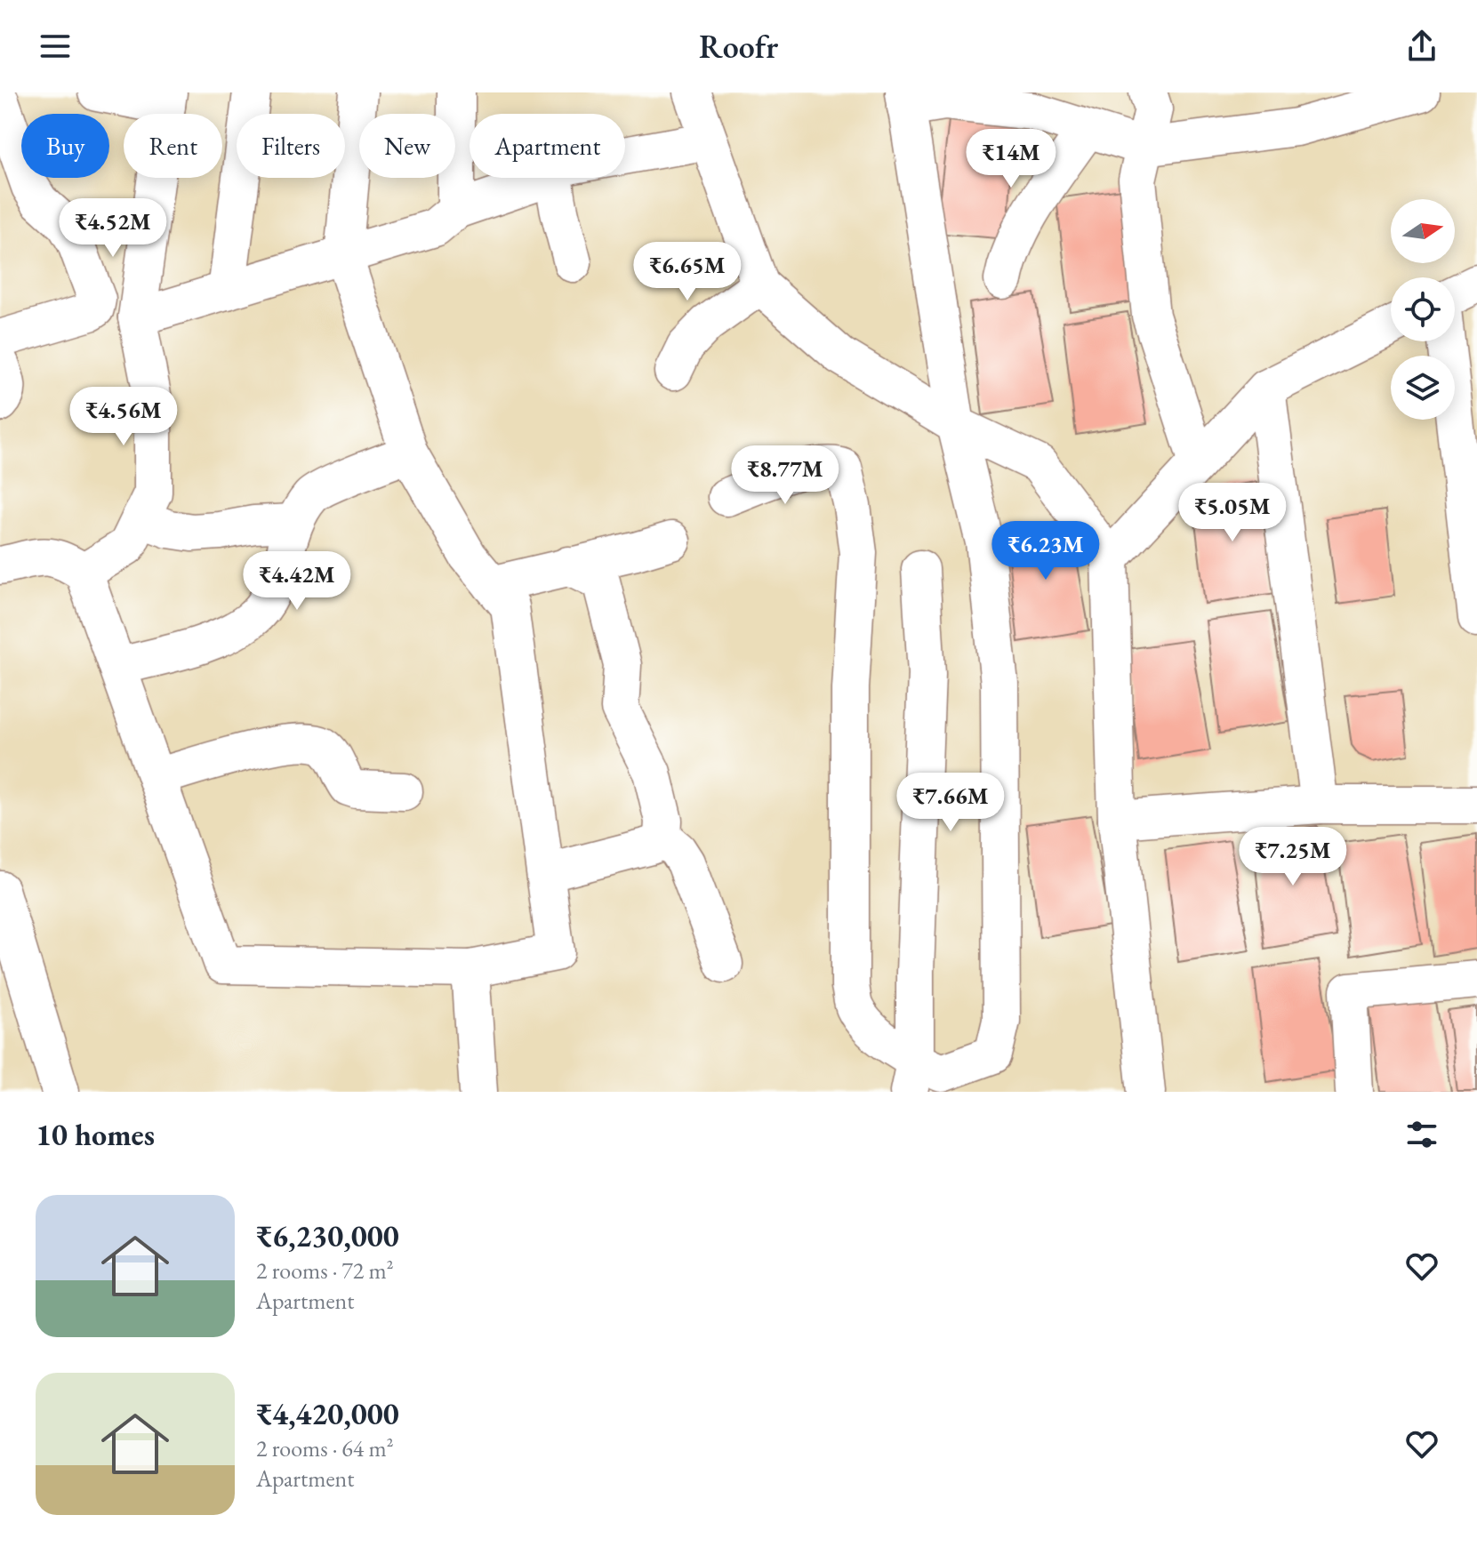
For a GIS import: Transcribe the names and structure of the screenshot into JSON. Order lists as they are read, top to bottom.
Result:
{
  "north": "right",
  "page": {
    "header": "Roofr",
    "chip": [
      "Buy",
      "Rent",
      "Filters",
      "New",
      "Apartment"
    ],
    "price": [
      "₹14M",
      "₹4.52M",
      "₹6.65M",
      "₹4.56M",
      "₹8.77M",
      "₹5.05M",
      "₹6.23M",
      "₹4.42M",
      "₹7.66M",
      "₹7.25M"
    ],
    "heading": "10 homes",
    "list": [
      {
        "name": "₹6,230,000",
        "note": "2 rooms · 72 m² · Apartment"
      },
      {
        "name": "₹4,420,000",
        "note": "2 rooms · 64 m² · Apartment"
      }
    ]
  }
}
